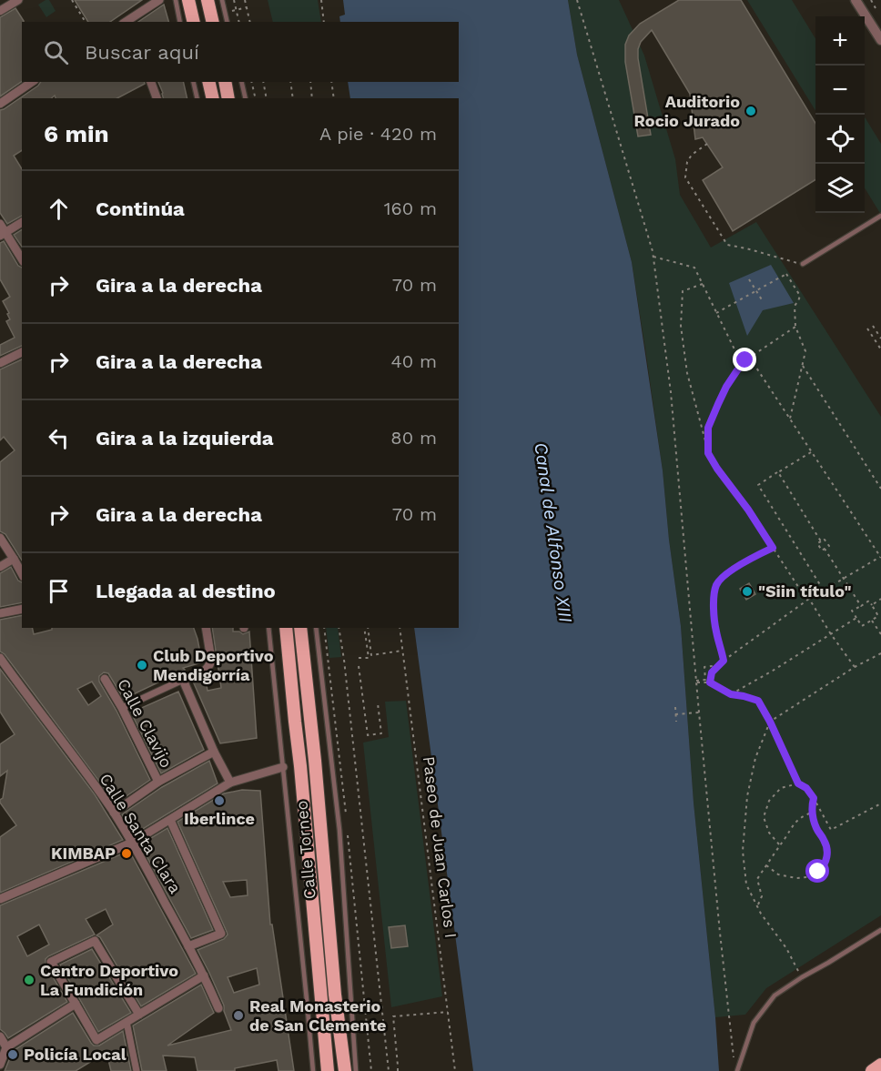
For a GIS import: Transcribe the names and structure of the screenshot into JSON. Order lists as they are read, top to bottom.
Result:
{
  "streets": {
    "main road": ["Calle Torneo"],
    "street": ["Calle Clavijo", "Calle Santa Clara"],
    "path": ["Paseo de Juan Carlos I"]
  },
  "water": ["Canal de Alfonso XIII"],
  "places": [
    "Auditorio Rocio Jurado",
    "\"Siin título\"",
    "Club Deportivo Mendigorría",
    "Iberlince",
    "KIMBAP",
    "Centro Deportivo La Fundición",
    "Real Monasterio de San Clemente",
    "Policía Local"
  ],
  "page": {
    "map_buttons": ["+", "−"],
    "search": "Buscar aquí",
    "heading": ["6 min", "A pie · 420 m"],
    "list": [
      ["Continúa", "160 m"],
      ["Gira a la derecha", "70 m"],
      ["Gira a la derecha", "40 m"],
      ["Gira a la izquierda", "80 m"],
      ["Gira a la derecha", "70 m"],
      "Llegada al destino"
    ]
  }
}
